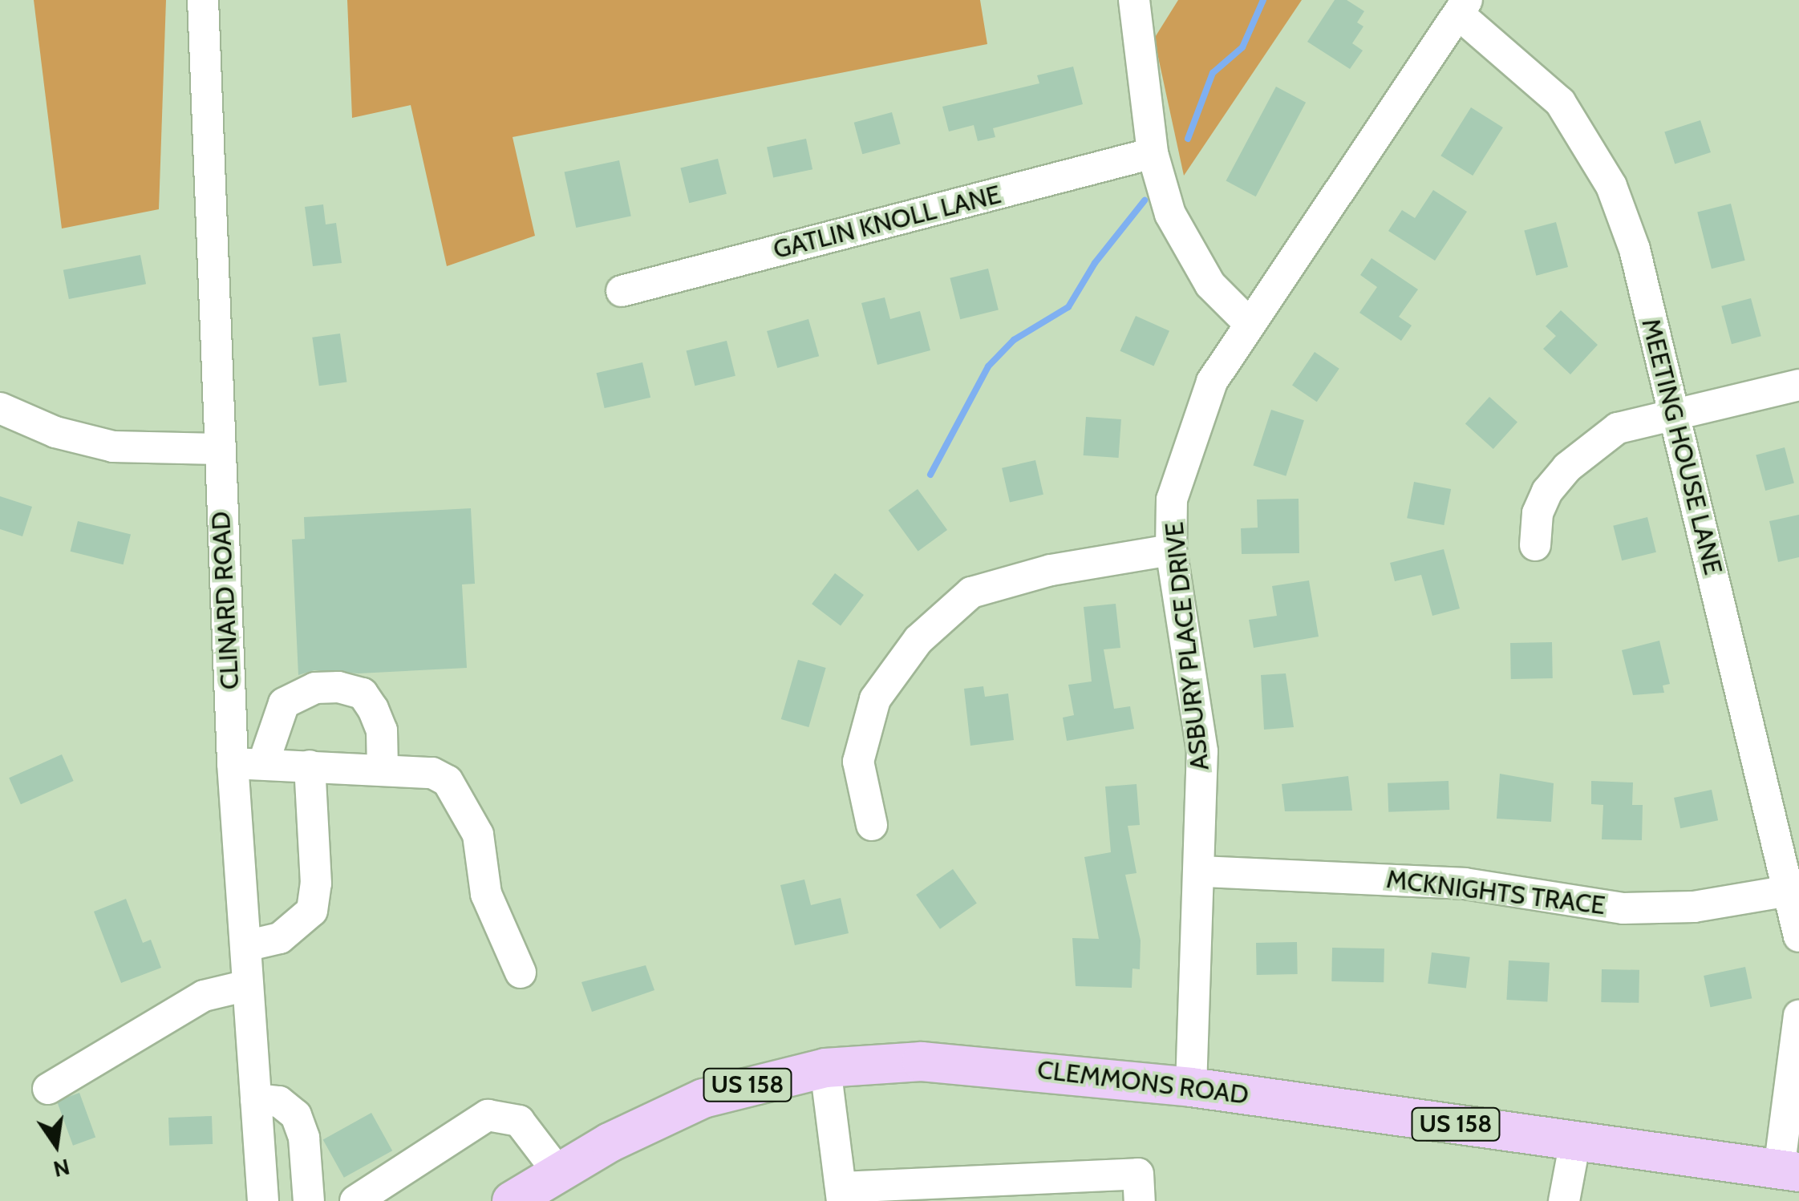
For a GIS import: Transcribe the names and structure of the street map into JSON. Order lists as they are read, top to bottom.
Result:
{
  "streets": {
    "main road": ["CLEMMONS ROAD", "US 158"],
    "street": [
      "GATLIN KNOLL LANE",
      "MEETING HOUSE LANE",
      "CLINARD ROAD",
      "ASBURY PLACE DRIVE",
      "MCKNIGHTS TRACE"
    ]
  },
  "crossings": [
    ["MEETING HOUSE LANE", "ASBURY PLACE DRIVE"],
    ["MEETING HOUSE LANE", "MCKNIGHTS TRACE"],
    ["ASBURY PLACE DRIVE", "MCKNIGHTS TRACE"],
    ["ASBURY PLACE DRIVE", "CLEMMONS ROAD"]
  ],
  "north": "bottom"
}
